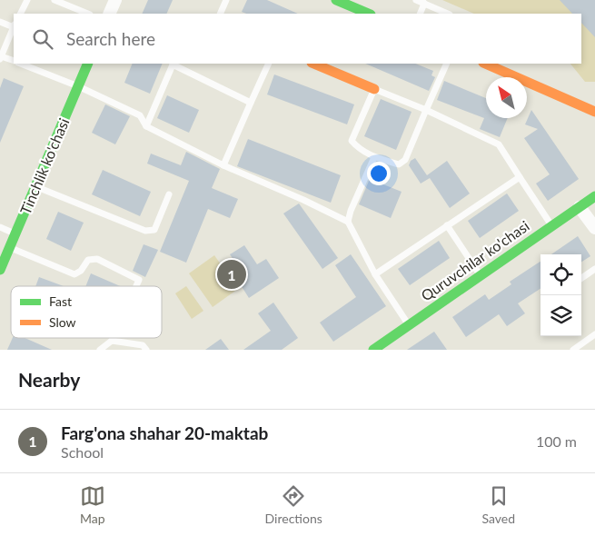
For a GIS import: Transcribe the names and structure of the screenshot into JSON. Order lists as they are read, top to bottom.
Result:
{
  "streets": {
    "street": ["Tinchlik ko'chasi", "Quruvchilar ko'chasi"]
  },
  "legend": ["Fast", "Slow"],
  "north": "top left",
  "page": {
    "search": "Search here",
    "pins": "1",
    "heading": "Nearby",
    "list": [
      {
        "mark": "1",
        "name": "Farg'ona shahar 20-maktab",
        "note": "School",
        "value": "100 m"
      }
    ],
    "nav": ["Map", "Directions", "Saved"]
  }
}
